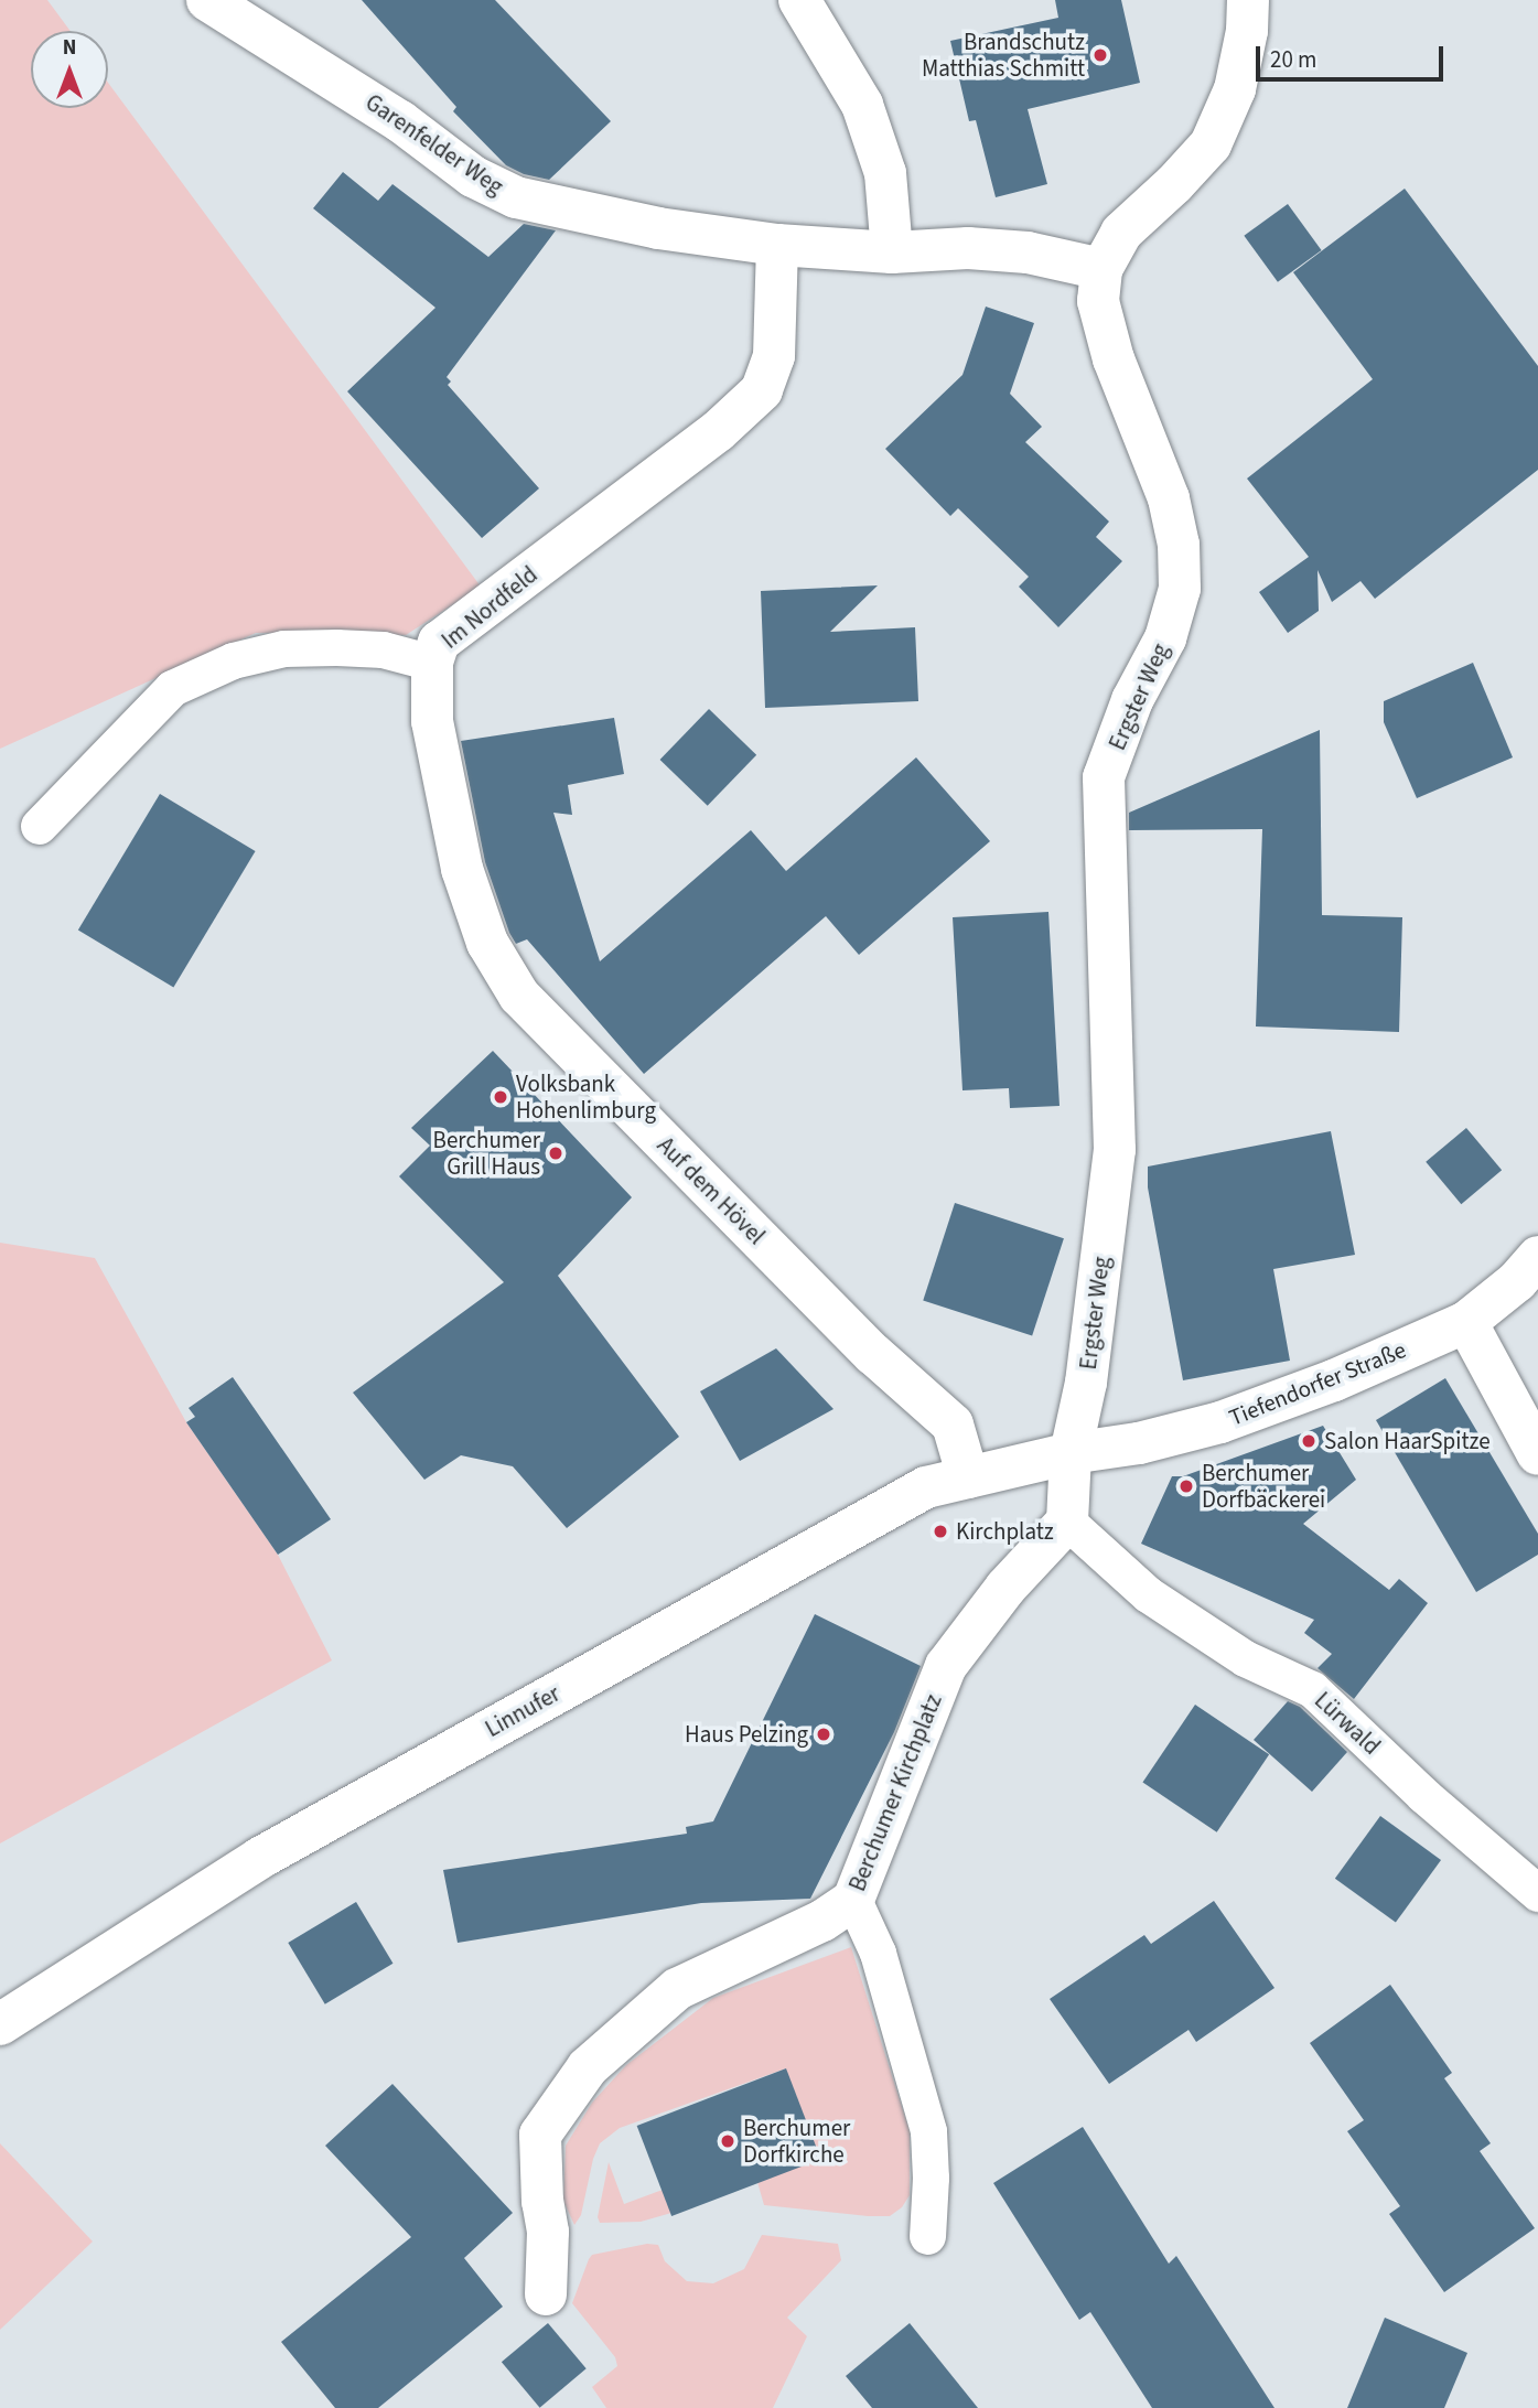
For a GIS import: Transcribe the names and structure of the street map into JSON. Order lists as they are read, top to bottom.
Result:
{
  "streets": {
    "street": [
      "Garenfelder Weg",
      "Im Nordfeld",
      "Ergster Weg",
      "Auf dem Hövel",
      "Tiefendorfer Straße",
      "Linnufer",
      "Berchumer Kirchplatz"
    ],
    "lane": ["Lürwald"]
  },
  "crossings": [
    ["Garenfelder Weg", "Im Nordfeld"],
    ["Garenfelder Weg", "Ergster Weg"],
    ["Im Nordfeld", "Auf dem Hövel"],
    ["Ergster Weg", "Tiefendorfer Straße"],
    ["Ergster Weg", "Linnufer"],
    ["Auf dem Hövel", "Linnufer"],
    ["Tiefendorfer Straße", "Linnufer"],
    ["Lürwald", "Berchumer Kirchplatz"]
  ],
  "places": [
    "Brandschutz Matthias Schmitt",
    "Volksbank Hohenlimburg",
    "Berchumer Grill Haus",
    "Salon HaarSpitze",
    "Berchumer Dorfbäckerei",
    "Kirchplatz",
    "Haus Pelzing",
    "Berchumer Dorfkirche"
  ],
  "scale_bar": "20 m",
  "north": "top"
}
